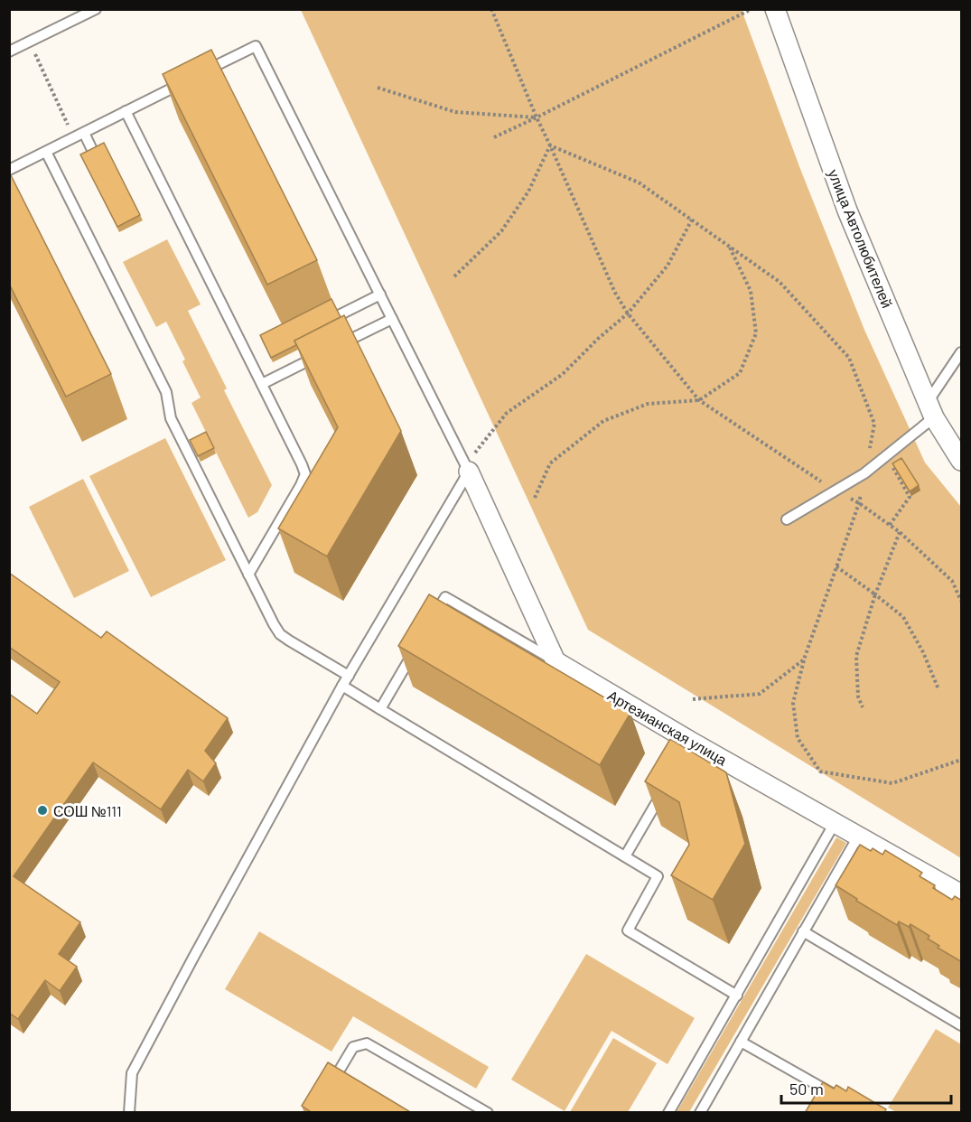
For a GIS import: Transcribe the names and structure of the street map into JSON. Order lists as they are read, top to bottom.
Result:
{
  "streets": {
    "street": ["улица Автолюбителей", "Артезианская улица"]
  },
  "places": ["СОШ №111"],
  "scale_bar": "50 m"
}
